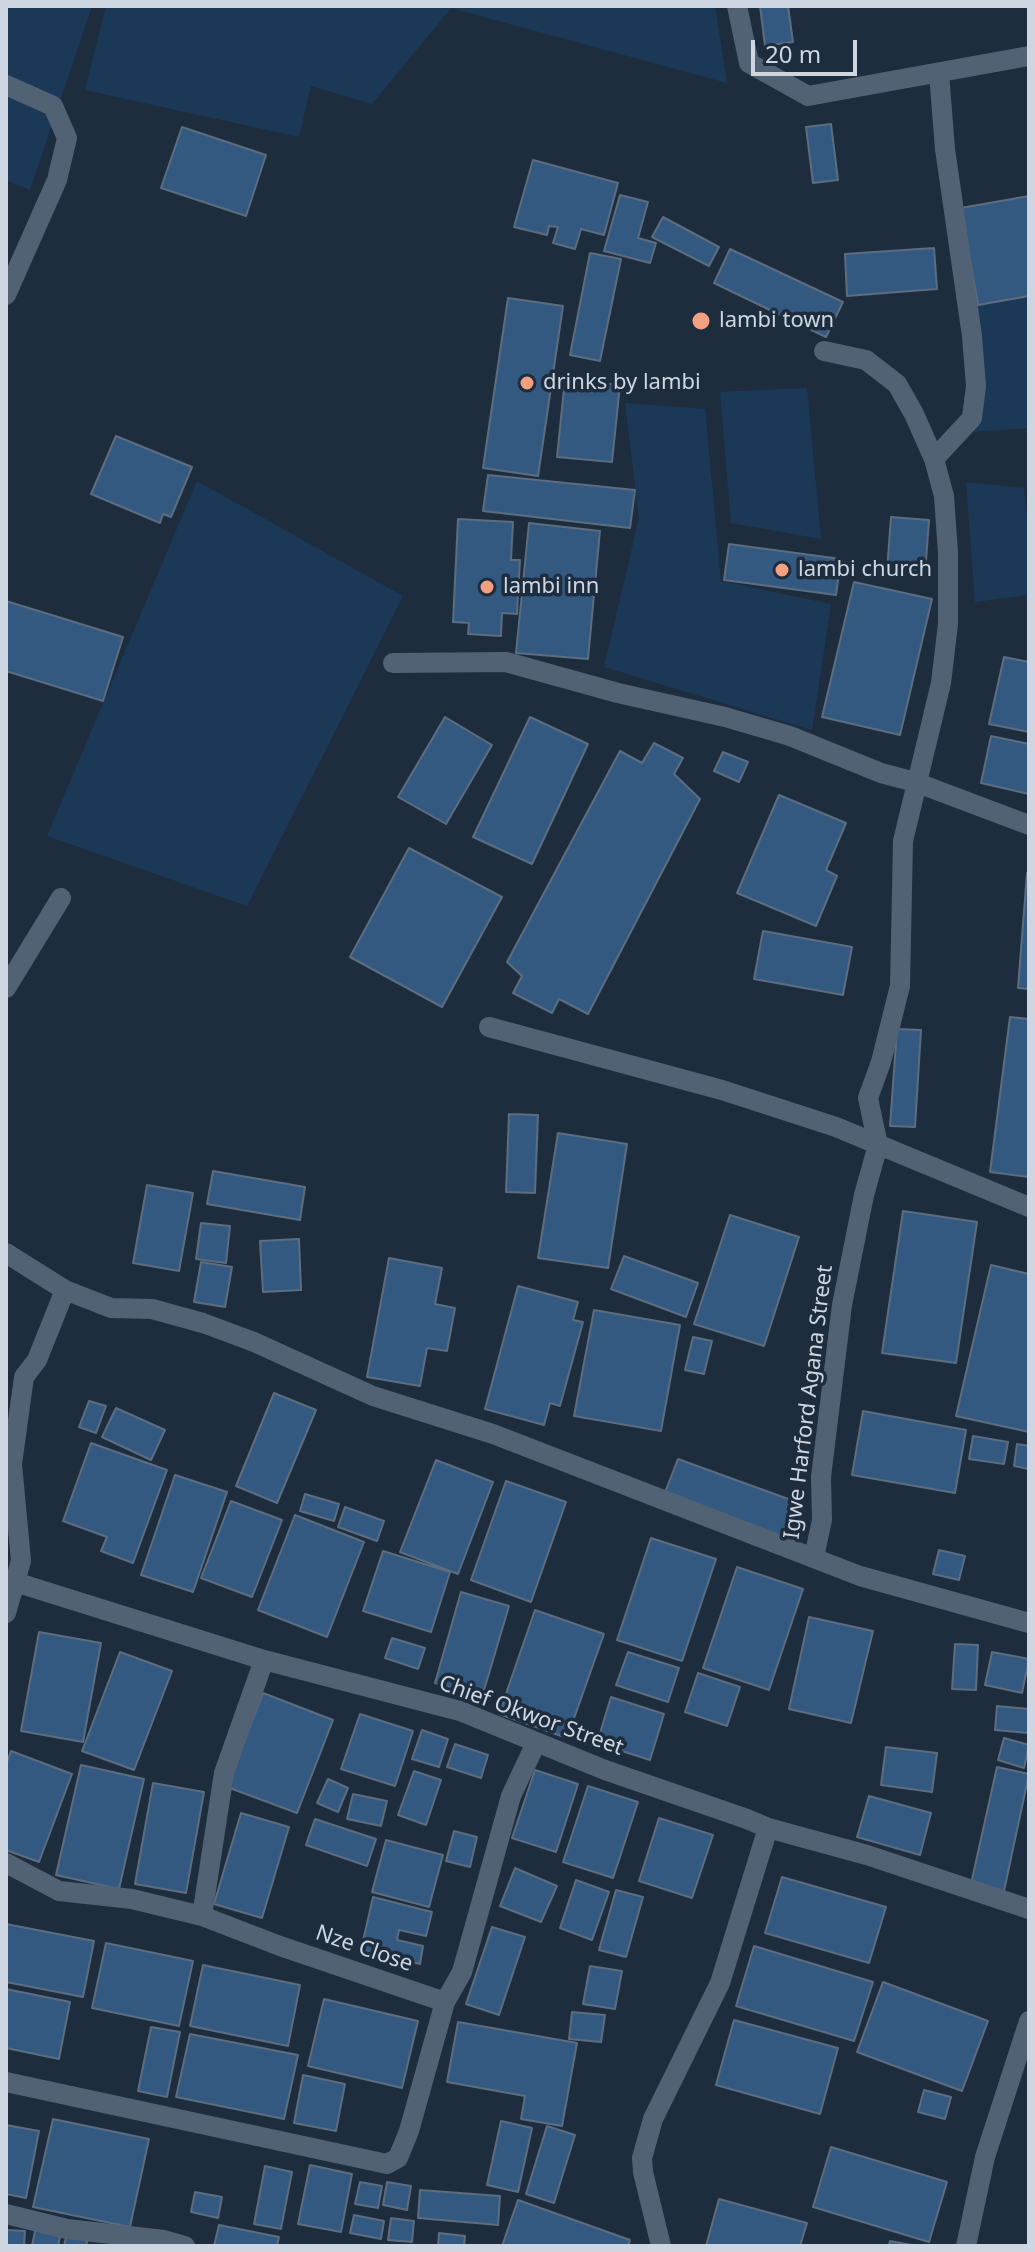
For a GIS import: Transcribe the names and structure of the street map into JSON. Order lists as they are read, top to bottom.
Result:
{
  "streets": {
    "street": ["Igwe Harford Agana Street", "Chief Okwor Street", "Nze Close"]
  },
  "places": [
    "lambi town",
    "drinks by lambi",
    "lambi church",
    "lambi inn"
  ],
  "scale_bar": "20 m"
}
